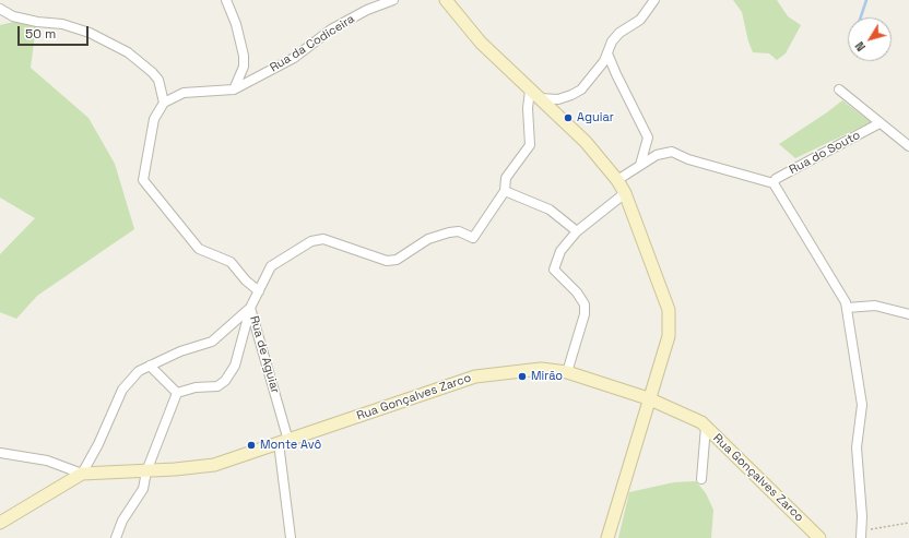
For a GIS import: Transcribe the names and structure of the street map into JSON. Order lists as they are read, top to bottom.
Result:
{
  "streets": {
    "street": [
      "Rua da Codiceira",
      "Rua do Souto",
      "Rua de Aguiar",
      "Rua Gonçalves Zarco"
    ]
  },
  "crossings": [
    ["Rua de Aguiar", "Rua Gonçalves Zarco"]
  ],
  "places": ["Aguiar", "Mirão", "Monte Avô"],
  "scale_bar": "50 m",
  "north": "bottom left"
}
